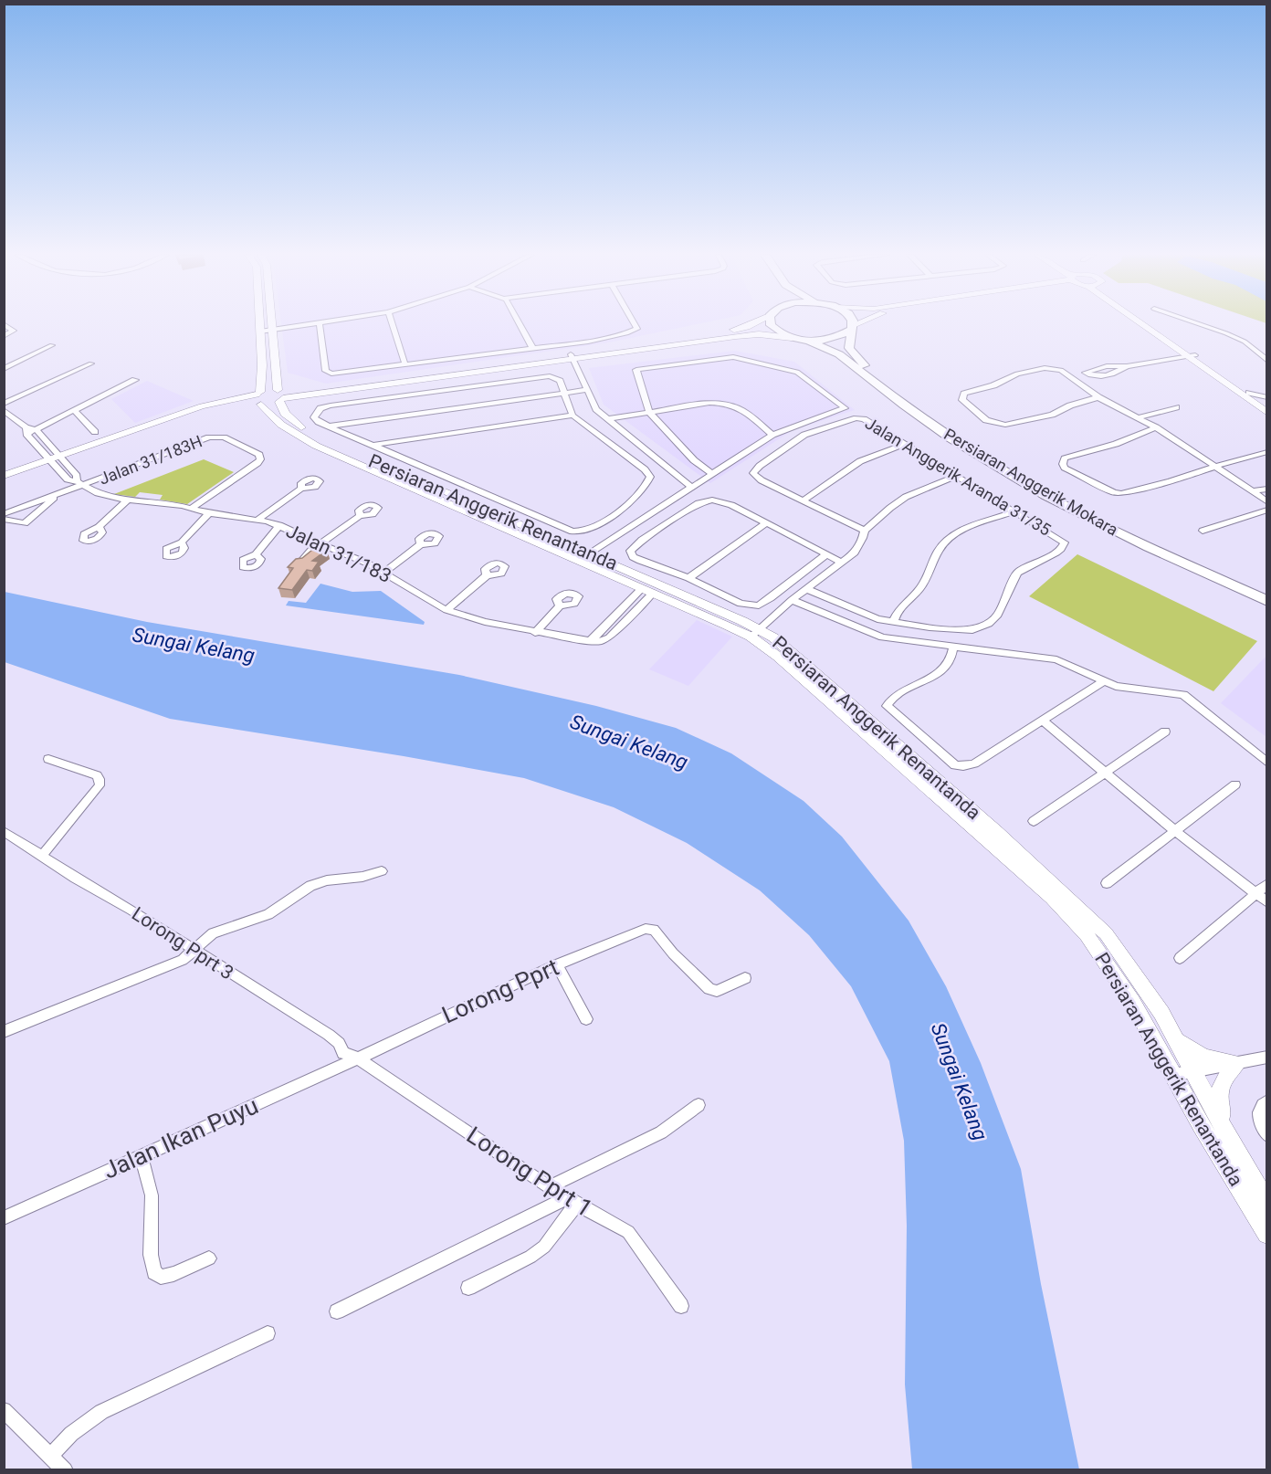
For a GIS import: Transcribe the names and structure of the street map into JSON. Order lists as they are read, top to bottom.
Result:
{
  "streets": {
    "main road": ["Persiaran Anggerik Mokara", "Persiaran Anggerik Renantanda"],
    "street": [
      "Jalan 31/183H",
      "Jalan Anggerik Aranda 31/35",
      "Jalan 31/183",
      "Lorong Pprt 3",
      "Lorong Pprt",
      "Jalan Ikan Puyu",
      "Lorong Pprt 1"
    ]
  },
  "crossings": [
    ["Jalan 31/183H", "Jalan 31/183"],
    ["Lorong Pprt 3", "Lorong Pprt"],
    ["Lorong Pprt 3", "Jalan Ikan Puyu"],
    ["Lorong Pprt 3", "Lorong Pprt 1"],
    ["Lorong Pprt", "Jalan Ikan Puyu"],
    ["Lorong Pprt", "Lorong Pprt 1"],
    ["Jalan Ikan Puyu", "Lorong Pprt 1"]
  ],
  "water": ["Sungai Kelang"]
}
